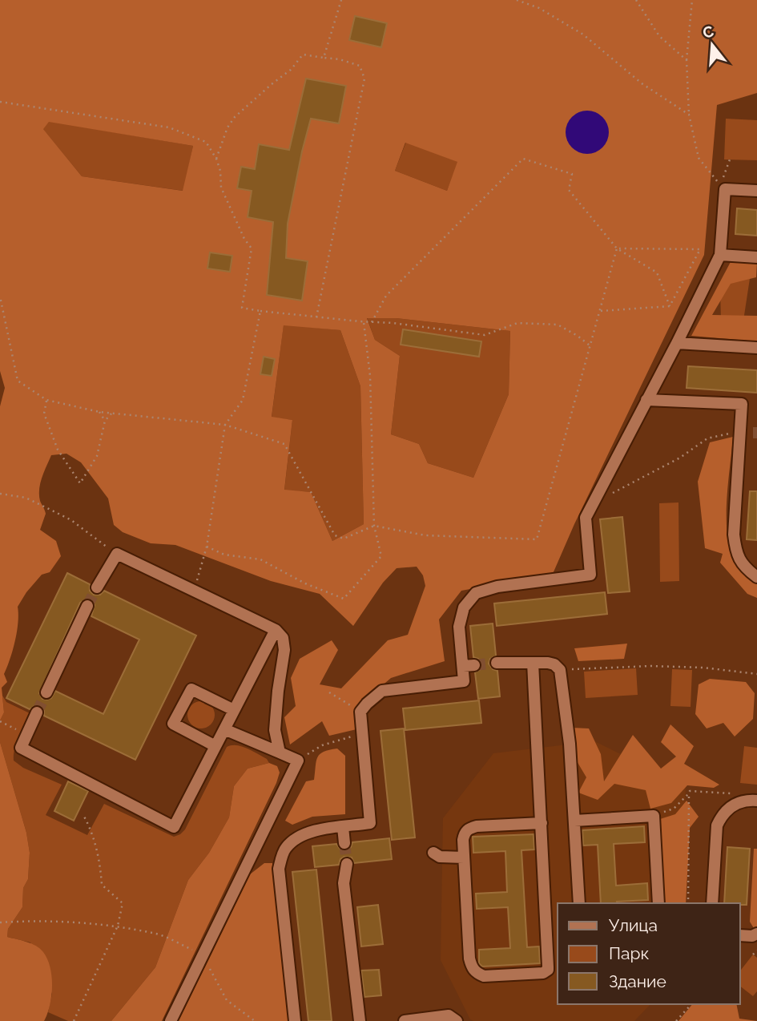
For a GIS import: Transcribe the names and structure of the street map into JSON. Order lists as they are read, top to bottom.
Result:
{
  "legend": ["Улица", "Парк", "Здание"],
  "north": "top"
}
